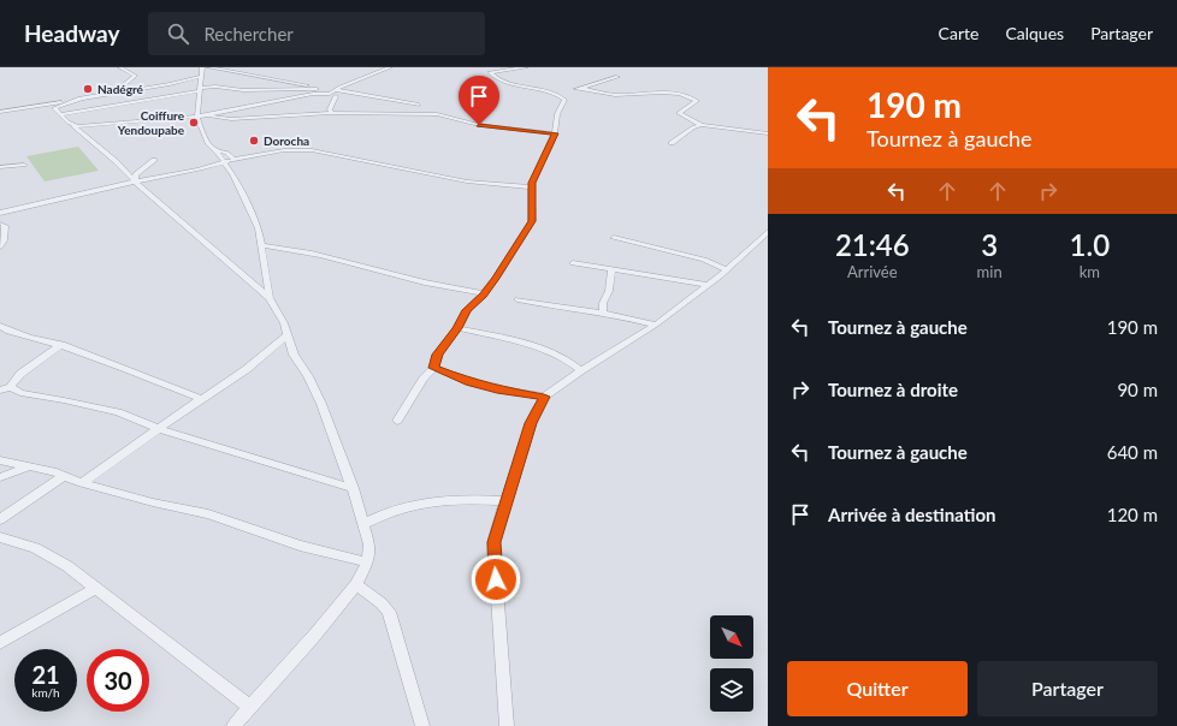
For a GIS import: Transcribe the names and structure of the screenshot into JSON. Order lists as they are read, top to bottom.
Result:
{
  "places": ["Nadégré", "Coiffure Yendoupabe", "Dorocha"],
  "north": "bottom right",
  "page": {
    "header": "Headway",
    "search": "Rechercher",
    "nav": ["Carte", "Calques", "Partager"],
    "turn": ["190 m", "Tournez à gauche"],
    "eta": [
      "21:46",
      "Arrivée",
      "3",
      "min",
      "1.0",
      "km"
    ],
    "list": [
      {
        "name": "Tournez à gauche",
        "value": "190 m"
      },
      {
        "name": "Tournez à droite",
        "value": "90 m"
      },
      {
        "name": "Tournez à gauche",
        "value": "640 m"
      },
      {
        "name": "Arrivée à destination",
        "value": "120 m"
      }
    ],
    "speed": "21 km/h",
    "limit": "30",
    "buttons": ["Quitter", "Partager"]
  }
}
